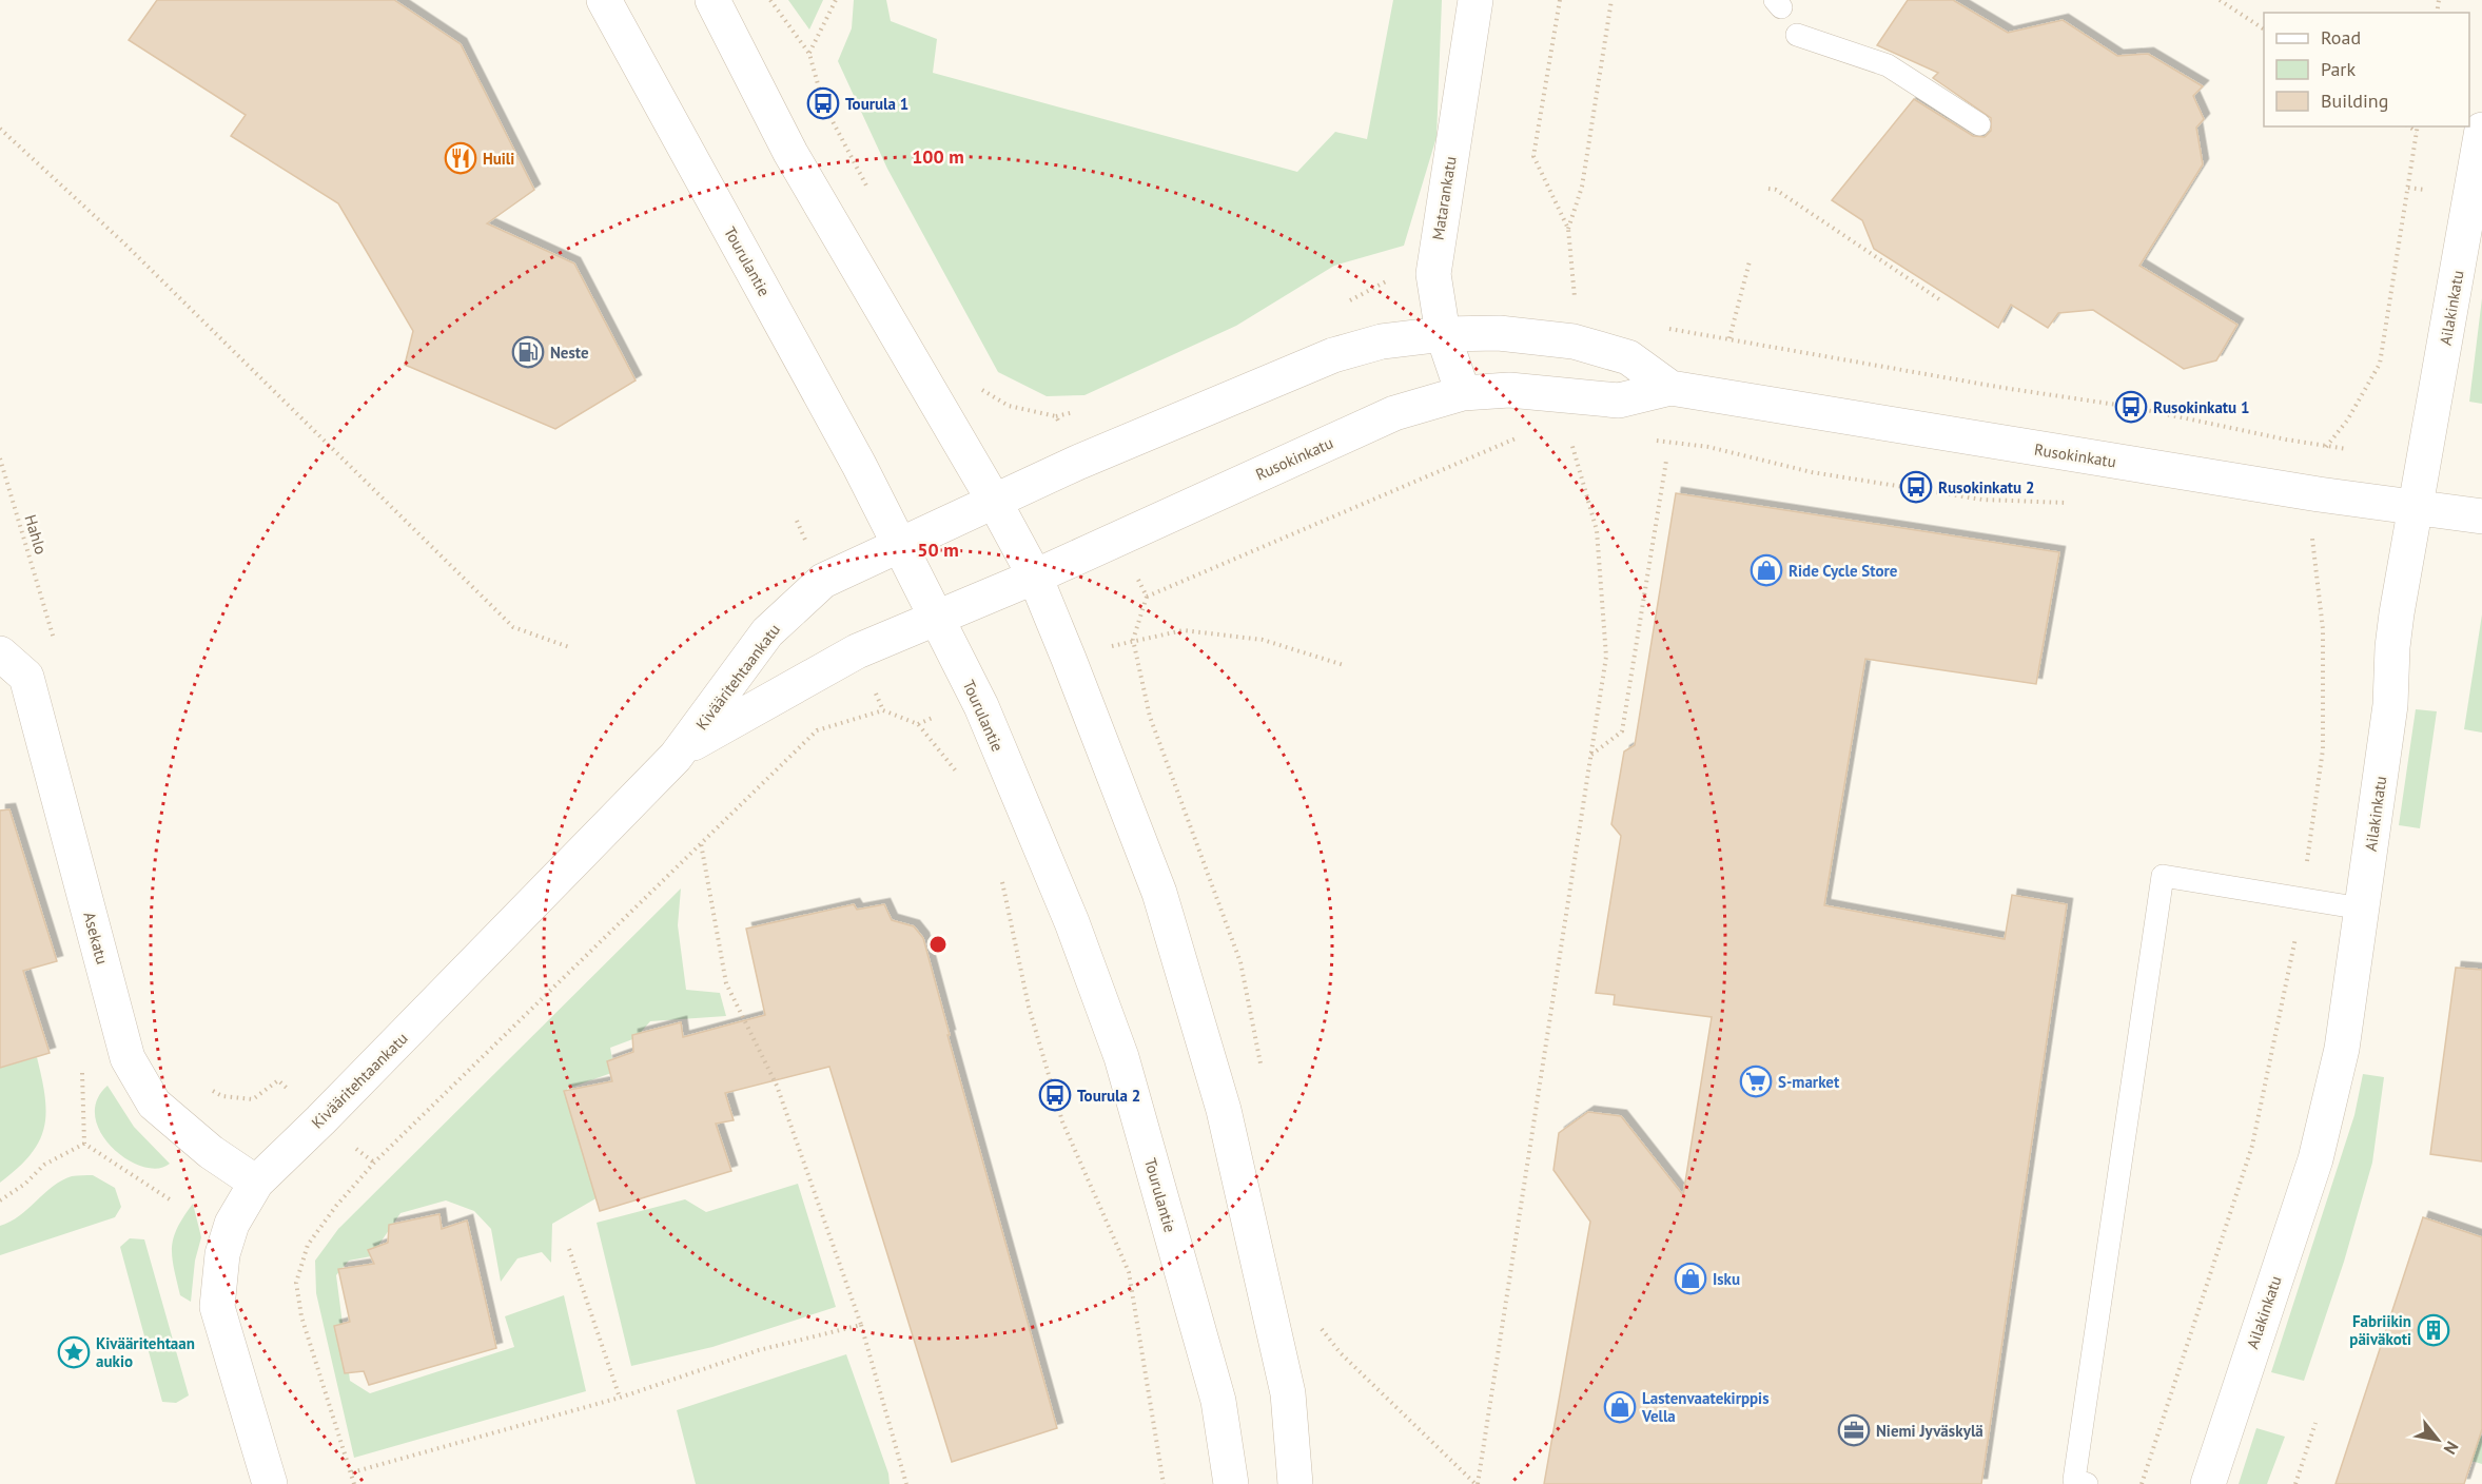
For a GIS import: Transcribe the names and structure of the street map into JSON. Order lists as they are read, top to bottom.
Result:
{
  "streets": {
    "street": [
      "Matarankatu",
      "Tourulantie",
      "Ailakinkatu",
      "Rusokinkatu",
      "Kivääritehtaankatu",
      "Asekatu"
    ],
    "path": ["Hahlo"]
  },
  "crossings": [
    ["Matarankatu", "Rusokinkatu"],
    ["Tourulantie", "Rusokinkatu"],
    ["Tourulantie", "Kivääritehtaankatu"],
    ["Ailakinkatu", "Rusokinkatu"],
    ["Rusokinkatu", "Kivääritehtaankatu"],
    ["Kivääritehtaankatu", "Asekatu"]
  ],
  "places": {
    "bus stop": [
      "Tourula 1",
      "Rusokinkatu 1",
      "Rusokinkatu 2",
      "Tourula 2"
    ],
    "restaurant": ["Huili"],
    "fuel station": ["Neste"],
    "shop": ["Ride Cycle Store", "Isku", "Lastenvaatekirppis Vella"],
    "supermarket": ["S-market"],
    "building": ["Fabriikin päiväkoti"],
    "place": ["Kivääritehtaan aukio"],
    "office": ["Niemi Jyväskylä"]
  },
  "legend": ["Road", "Park", "Building"],
  "north": "bottom right",
  "rings": ["100 m", "50 m"]
}
